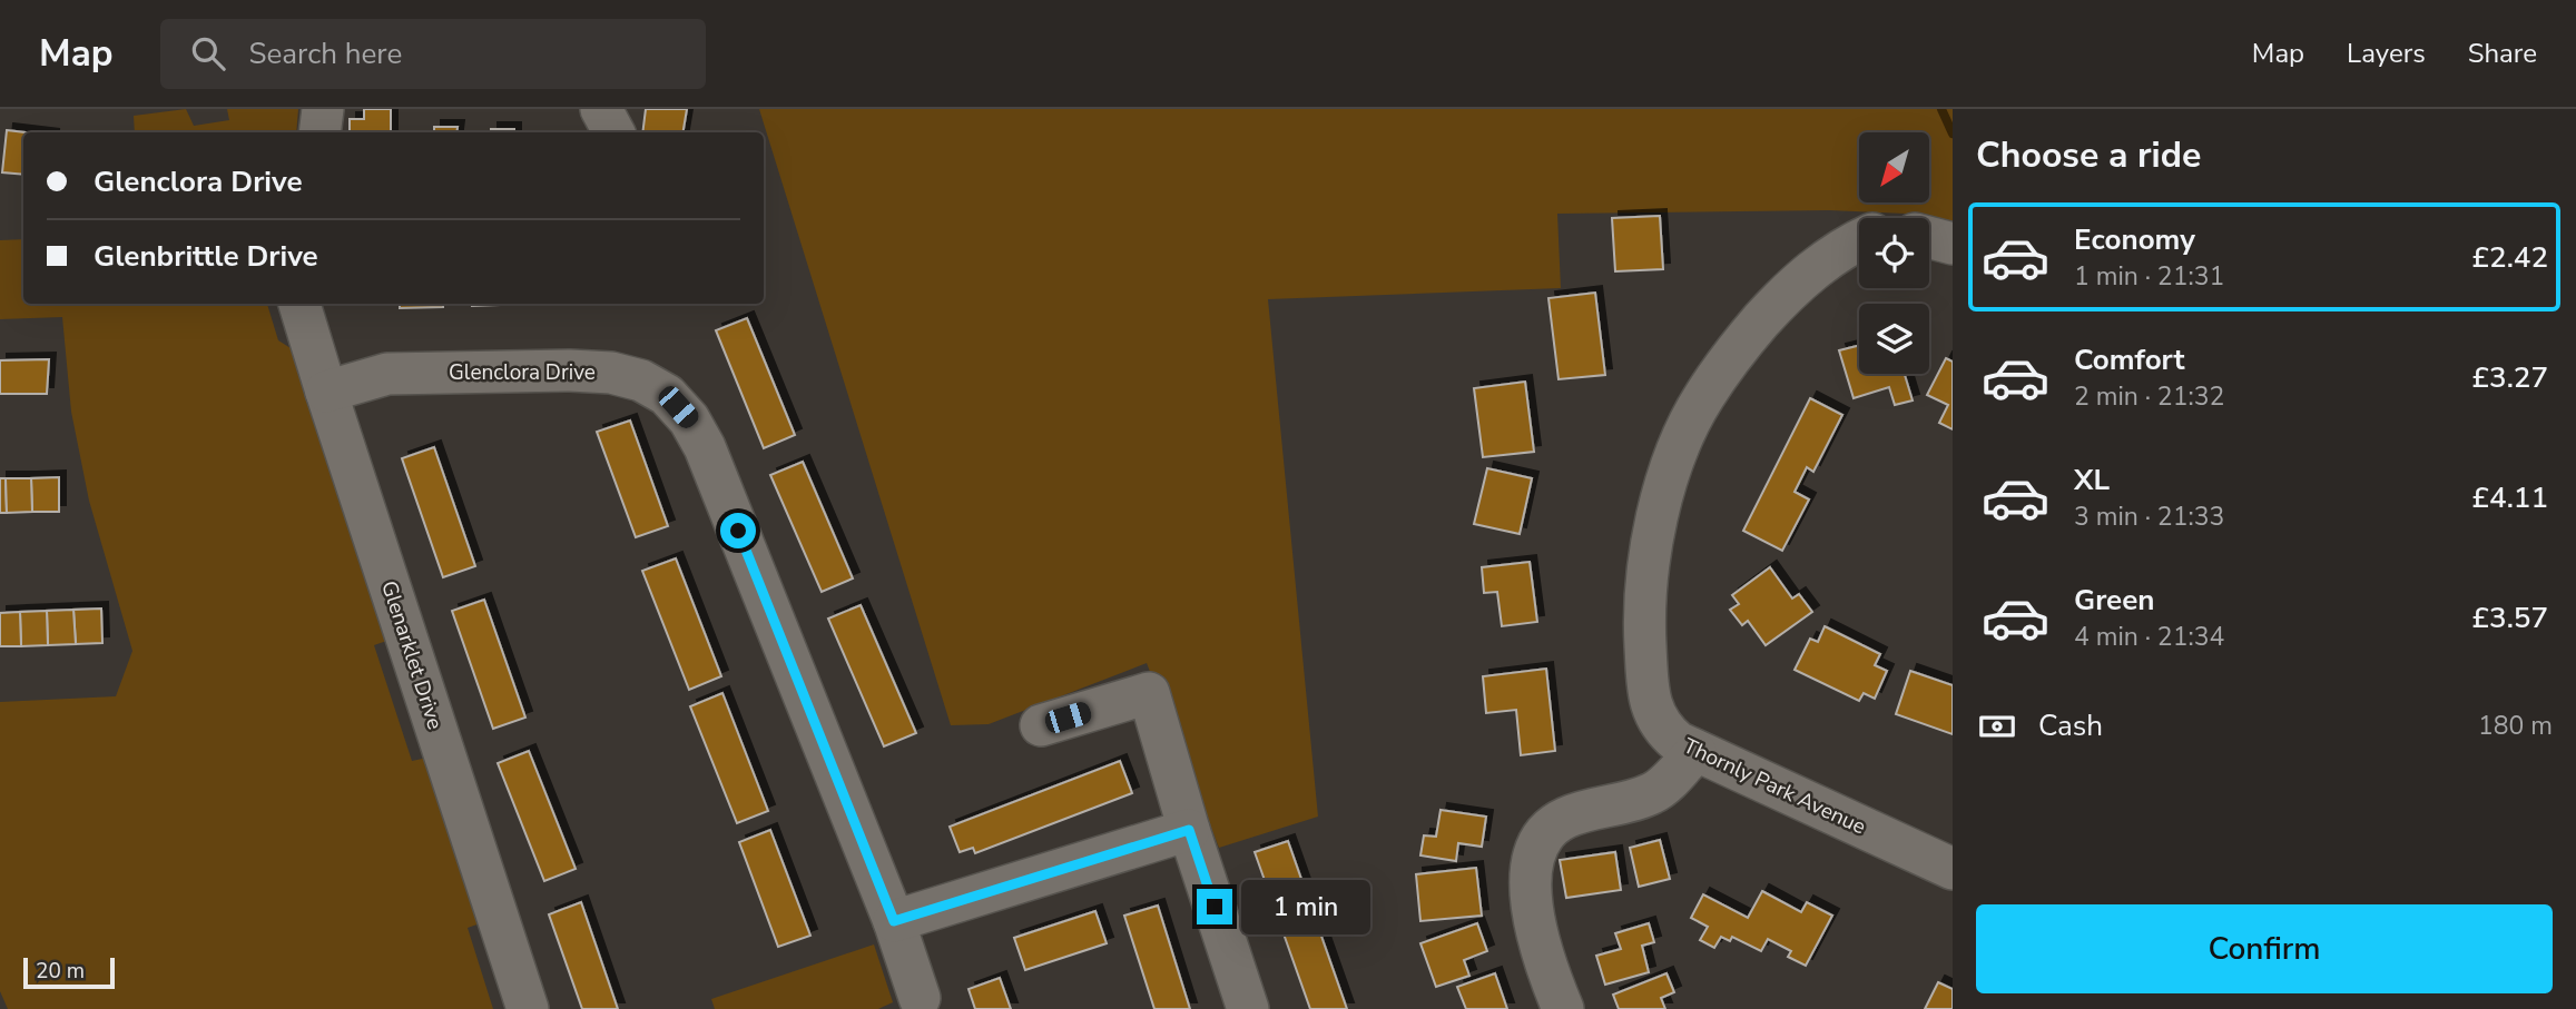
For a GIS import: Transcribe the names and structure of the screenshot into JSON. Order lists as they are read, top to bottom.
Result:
{
  "streets": {
    "street": ["Glenclora Drive", "Glenarklet Drive", "Thornly Park Avenue"]
  },
  "crossings": [
    ["Glenclora Drive", "Glenarklet Drive"]
  ],
  "scale_bar": "20 m",
  "north": "bottom left",
  "page": {
    "header": "Map",
    "search": "Search here",
    "nav": ["Map", "Layers", "Share"],
    "heading": "Choose a ride",
    "banner": ["Glenclora Drive", "Glenbrittle Drive"],
    "list": [
      {
        "name": "Economy",
        "note": "1 min · 21:31",
        "value": "£2.42"
      },
      {
        "name": "Comfort",
        "note": "2 min · 21:32",
        "value": "£3.27"
      },
      {
        "name": "XL",
        "note": "3 min · 21:33",
        "value": "£4.11"
      },
      {
        "name": "Green",
        "note": "4 min · 21:34",
        "value": "£3.57"
      }
    ],
    "pay": ["Cash", "180 m"],
    "bubble": "1 min",
    "buttons": "Confirm",
    "scale": "20 m"
  }
}
